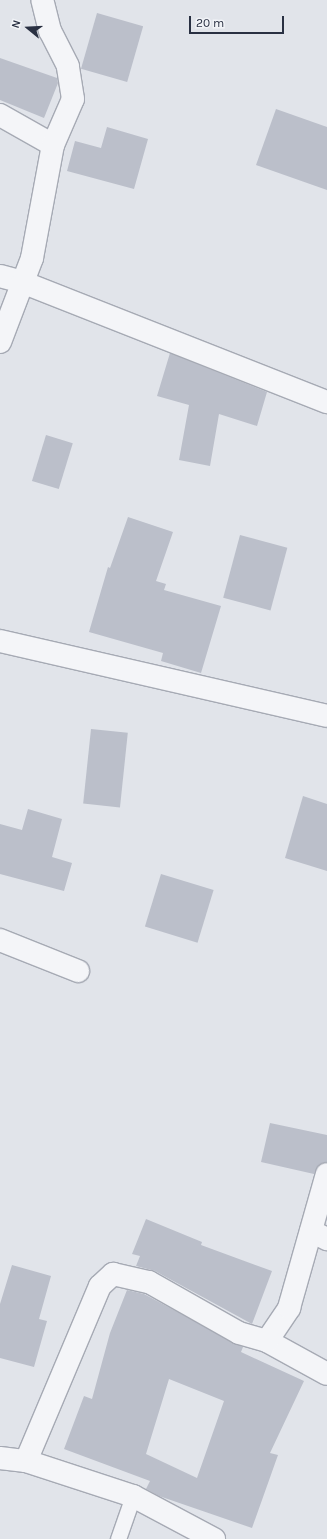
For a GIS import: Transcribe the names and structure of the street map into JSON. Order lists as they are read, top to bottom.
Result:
{
  "scale_bar": "20 m",
  "north": "left"
}
